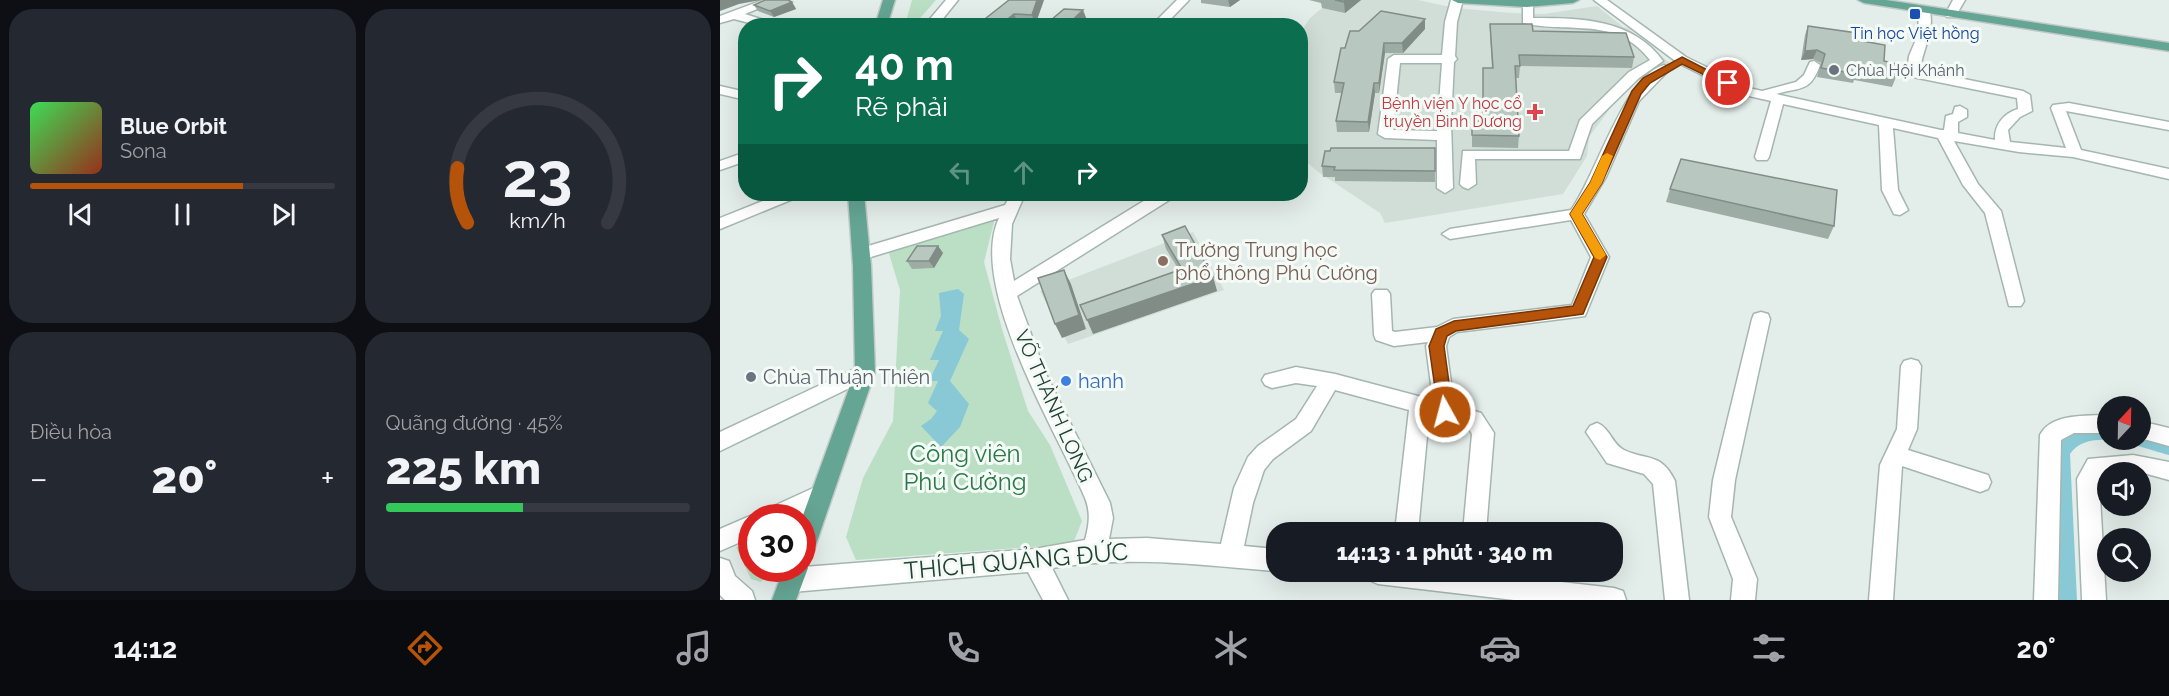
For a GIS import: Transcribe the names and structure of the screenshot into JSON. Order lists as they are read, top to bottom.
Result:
{
  "streets": {
    "street": ["VÕ THÀNH LONG", "THÍCH QUẢNG ĐỨC"]
  },
  "crossings": [
    ["VÕ THÀNH LONG", "THÍCH QUẢNG ĐỨC"]
  ],
  "parks": ["Công viên Phú Cường"],
  "places": {
    "transit": ["Tin học Việt hồng"],
    "other": [
      "Chùa Hội Khánh",
      "Trường Trung học phổ thông Phú Cường",
      "Chùa Thuận Thiên",
      "hanh"
    ],
    "health": ["Bệnh viện Y học cổ truyền Bình Dương"]
  },
  "north": "top",
  "page": {
    "turn": ["40 m", "Rẽ phải"],
    "song": ["Blue Orbit", "Sona"],
    "tile": [
      "Điều hòa",
      ["Quãng đường · 45%", "225 km"]
    ],
    "heat": ["−", "20°", "+"],
    "limit": "30",
    "trip": "14:13 · 1 phút · 340 m",
    "tabs": ["14:12", "20°"],
    "gauge": ["23", "km/h"]
  }
}
